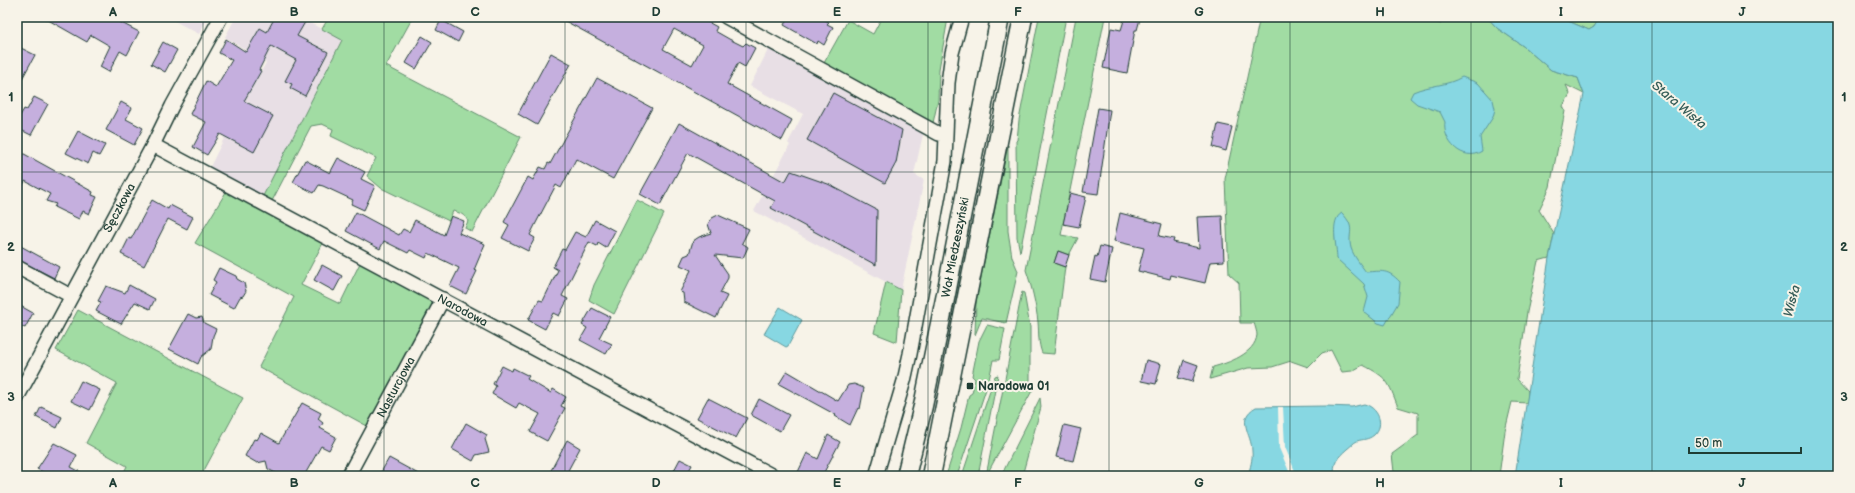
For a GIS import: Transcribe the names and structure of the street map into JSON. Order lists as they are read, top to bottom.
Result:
{
  "streets": {
    "main road": ["Wał Miedzeszyński"],
    "street": ["Sęczkowa", "Narodowa", "Nasturcjowa"]
  },
  "crossings": [
    ["Sęczkowa", "Narodowa"],
    ["Narodowa", "Nasturcjowa"]
  ],
  "water": ["Stara Wisła", "Wisła"],
  "places": {
    "transit": ["Narodowa 01"]
  },
  "scale_bar": "50 m",
  "grid": {
    "columns": [
      "A",
      "B",
      "C",
      "D",
      "E",
      "F",
      "G",
      "H",
      "I",
      "J"
    ],
    "rows": ["1", "2", "3"]
  }
}
